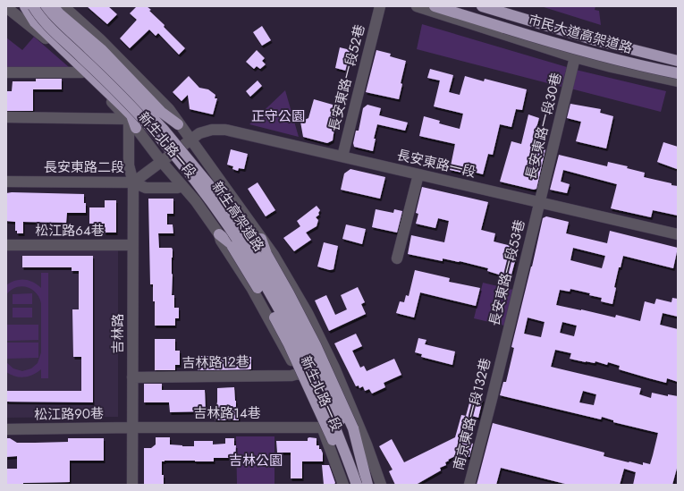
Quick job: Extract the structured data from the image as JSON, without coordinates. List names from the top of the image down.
{
  "streets": {
    "highway": ["市民大道高架道路", "新生高架道路"],
    "street": [
      "長安東路一段52巷",
      "長安東路一段30巷",
      "新生北路一段",
      "長安東路一段",
      "長安東路二段",
      "松江路64巷",
      "長安東路一段53巷",
      "吉林路",
      "吉林路12巷",
      "吉林路14巷",
      "松江路90巷",
      "南京東路一段132巷"
    ]
  },
  "crossings": [
    ["長安東路一段52巷", "長安東路一段"],
    ["長安東路一段30巷", "長安東路一段"],
    ["長安東路一段30巷", "長安東路一段53巷"],
    ["新生北路一段", "長安東路一段"],
    ["新生北路一段", "長安東路二段"],
    ["新生北路一段", "吉林路"],
    ["新生北路一段", "吉林路12巷"],
    ["新生北路一段", "吉林路14巷"],
    ["長安東路一段", "長安東路二段"],
    ["長安東路一段", "長安東路一段53巷"],
    ["長安東路二段", "吉林路"],
    ["松江路64巷", "吉林路"],
    ["長安東路一段53巷", "南京東路一段132巷"],
    ["吉林路", "吉林路12巷"],
    ["吉林路", "吉林路14巷"],
    ["吉林路", "松江路90巷"],
    ["吉林路14巷", "松江路90巷"]
  ],
  "parks": ["正守公園", "吉林公園"]
}
